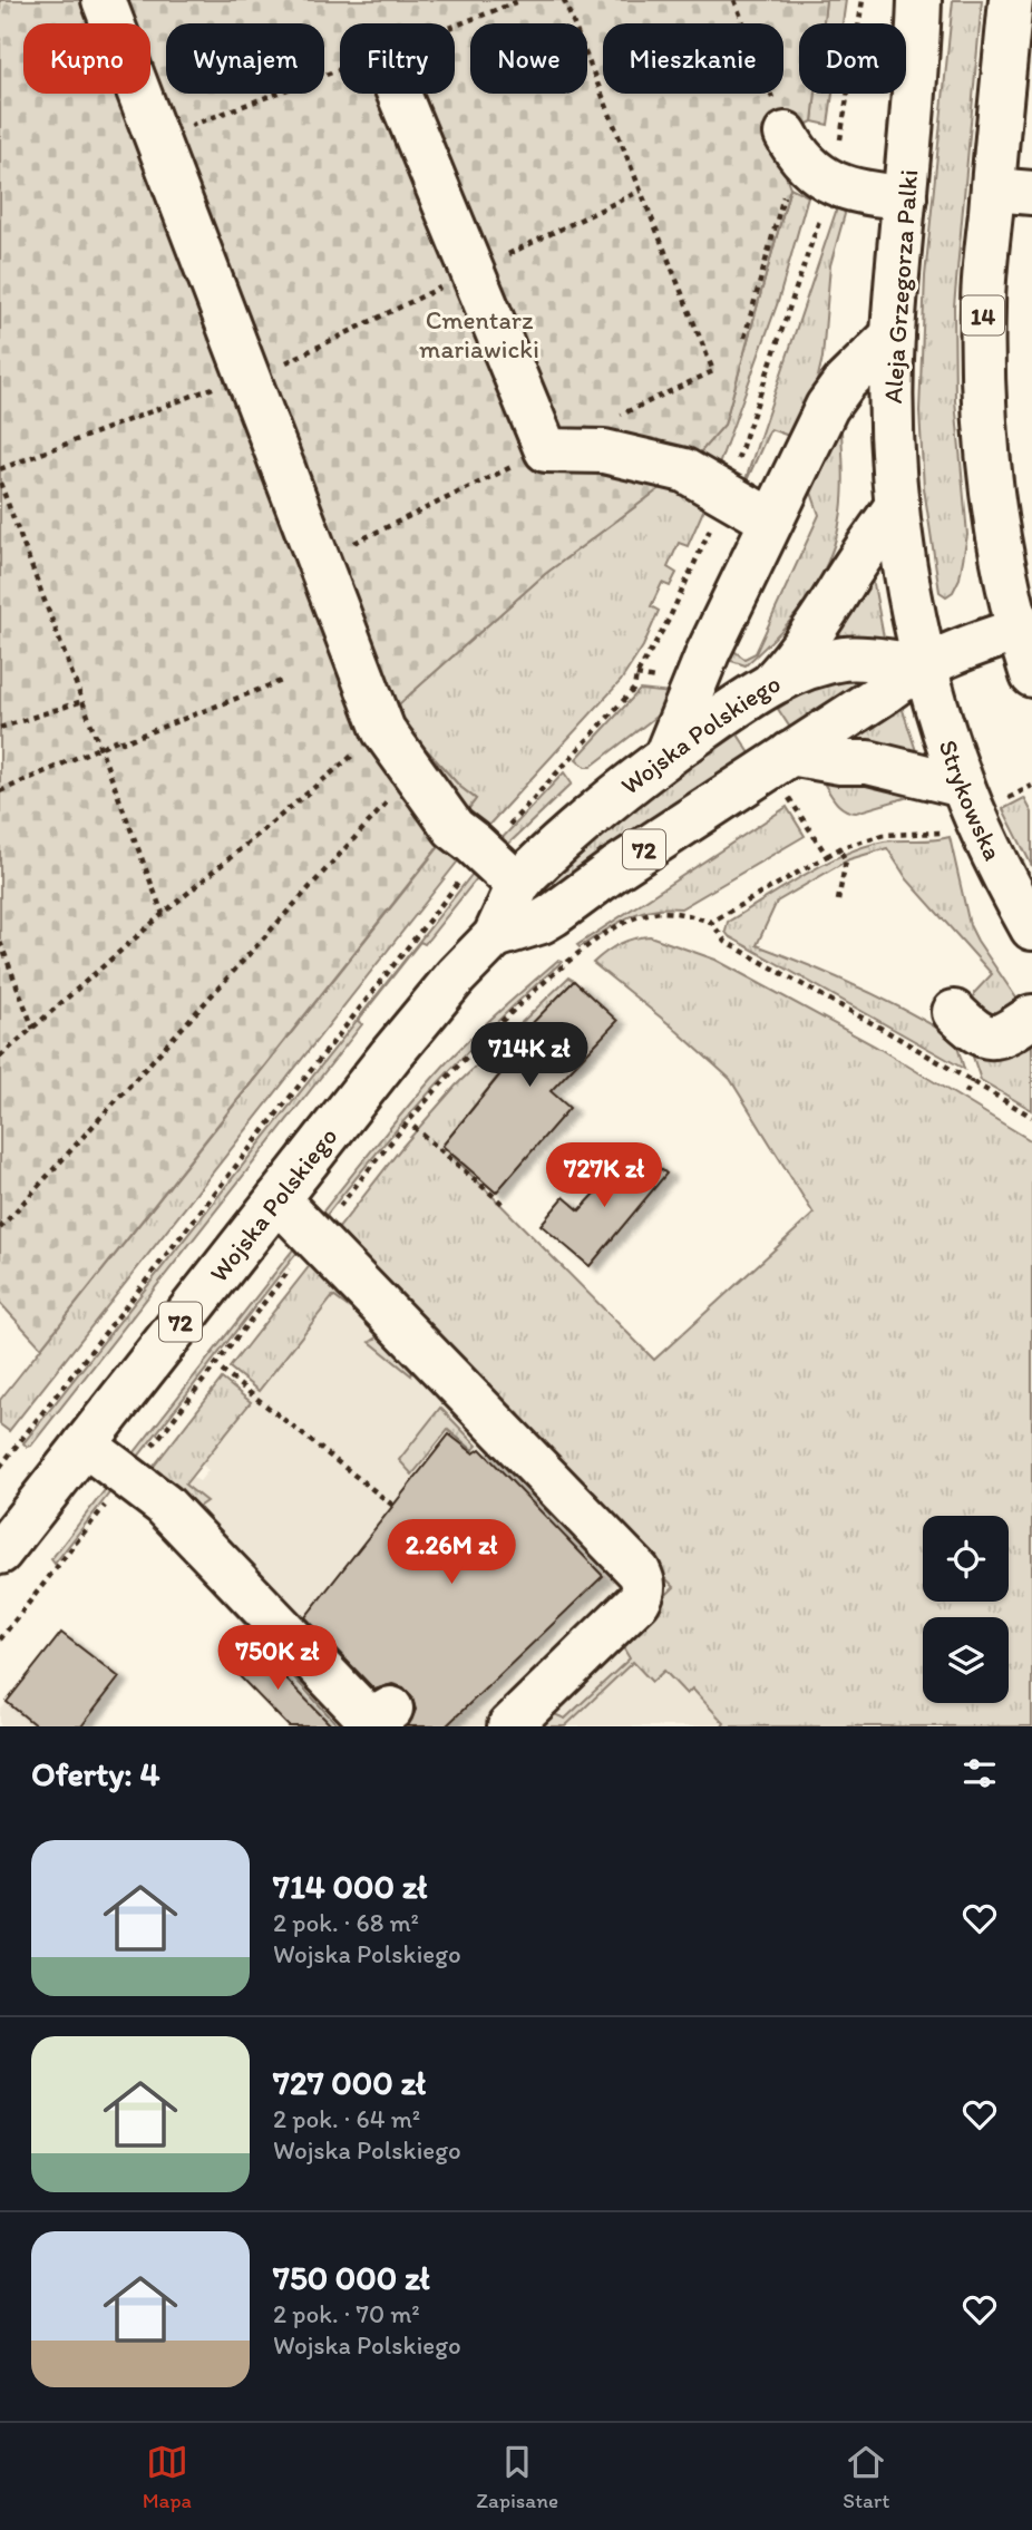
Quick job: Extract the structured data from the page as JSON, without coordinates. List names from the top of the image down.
{
  "streets": {
    "main road": [
      "Aleja Grzegorza Palki",
      "14",
      "Wojska Polskiego",
      "Strykowska",
      "72"
    ]
  },
  "crossings": [
    ["Aleja Grzegorza Palki", "Wojska Polskiego"],
    ["Aleja Grzegorza Palki", "Strykowska"],
    ["Aleja Grzegorza Palki", "72"],
    ["14", "Wojska Polskiego"],
    ["Wojska Polskiego", "Strykowska"],
    ["Wojska Polskiego", "72"]
  ],
  "parks": ["Cmentarz mariawicki"],
  "page": {
    "chip": [
      "Kupno",
      "Wynajem",
      "Filtry",
      "Nowe",
      "Mieszkanie",
      "Dom"
    ],
    "price": [
      "714K zł",
      "727K zł",
      "2.26M zł",
      "750K zł"
    ],
    "heading": "Oferty: 4",
    "list": [
      {
        "name": "714 000 zł",
        "note": "2 pok. · 68 m² · Wojska Polskiego"
      },
      {
        "name": "727 000 zł",
        "note": "2 pok. · 64 m² · Wojska Polskiego"
      },
      {
        "name": "750 000 zł",
        "note": "2 pok. · 70 m² · Wojska Polskiego"
      }
    ],
    "tabs": ["Mapa", "Zapisane", "Start"]
  }
}
